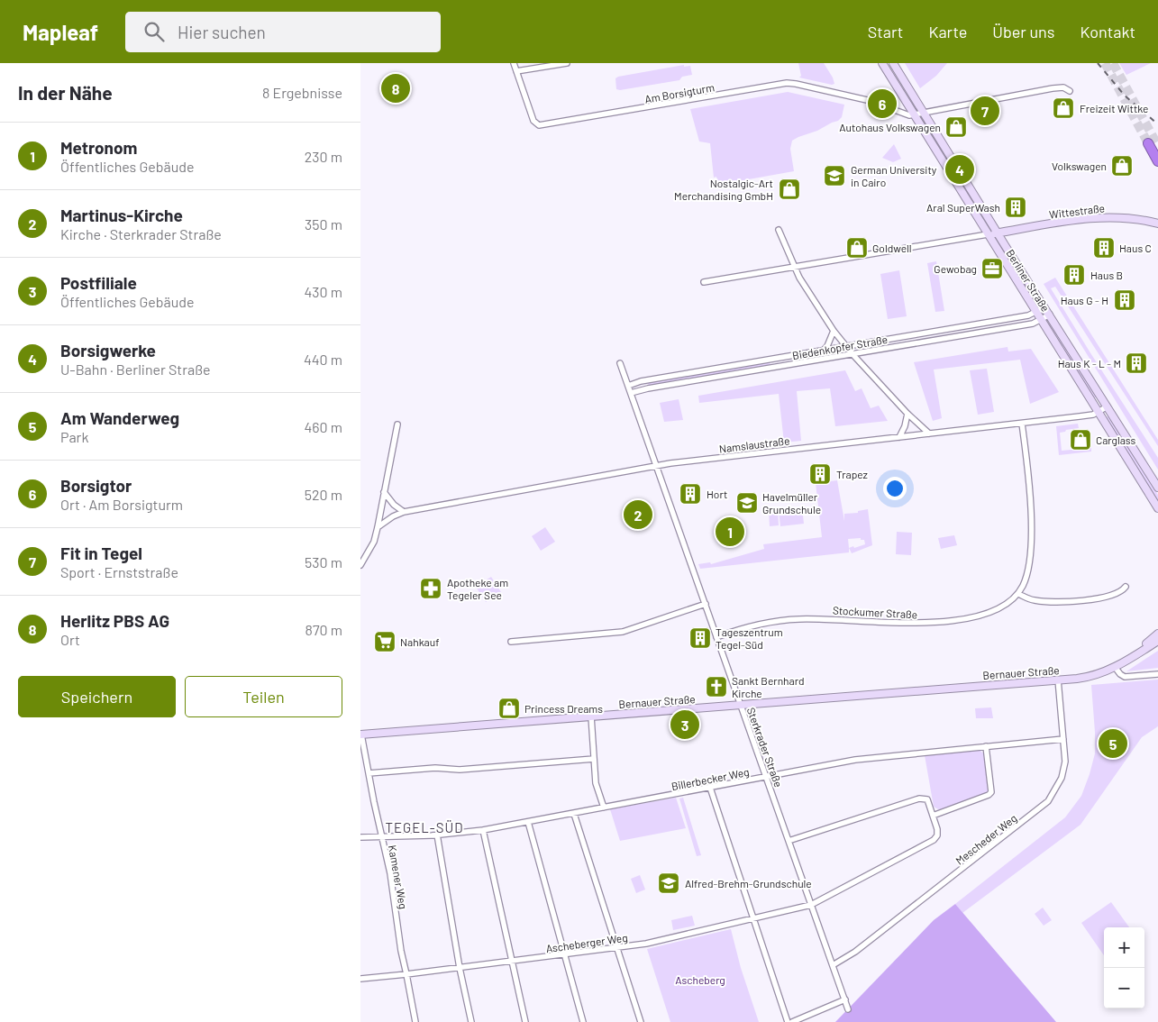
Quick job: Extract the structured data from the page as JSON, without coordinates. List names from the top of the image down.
{
  "streets": {
    "main road": ["Wittestraße", "Berliner Straße", "Bernauer Straße"],
    "street": [
      "Am Borsigturm",
      "Biedenkopfer Straße",
      "Namslaustraße",
      "Stockumer Straße",
      "Sterkrader Straße",
      "Billerbecker Weg",
      "Mescheder Weg",
      "Kamener Weg",
      "Ascheberger Weg"
    ]
  },
  "crossings": [
    ["Am Borsigturm", "Berliner Straße"],
    ["Wittestraße", "Berliner Straße"],
    ["Berliner Straße", "Biedenkopfer Straße"],
    ["Berliner Straße", "Namslaustraße"],
    ["Biedenkopfer Straße", "Sterkrader Straße"],
    ["Namslaustraße", "Stockumer Straße"],
    ["Namslaustraße", "Sterkrader Straße"],
    ["Stockumer Straße", "Sterkrader Straße"],
    ["Bernauer Straße", "Sterkrader Straße"],
    ["Bernauer Straße", "Mescheder Weg"],
    ["Bernauer Straße", "Kamener Weg"],
    ["Sterkrader Straße", "Billerbecker Weg"],
    ["Sterkrader Straße", "Mescheder Weg"],
    ["Sterkrader Straße", "Ascheberger Weg"],
    ["Billerbecker Weg", "Mescheder Weg"],
    ["Billerbecker Weg", "Kamener Weg"],
    ["Kamener Weg", "Ascheberger Weg"]
  ],
  "districts": ["TEGEL-SÜD"],
  "parks": ["Ascheberg"],
  "places": {
    "shop": [
      "Freizeit Wittke",
      "Autohaus Volkswagen",
      "Volkswagen",
      "Nostalgic-Art Merchandising GmbH",
      "Goldwell",
      "Carglass",
      "Princess Dreams"
    ],
    "school or university": ["German University in Cairo", "Havelmüller Grundschule", "Alfred-Brehm-Grundschule"],
    "building": [
      "Aral SuperWash",
      "Haus C",
      "Haus B",
      "Haus G - H",
      "Haus K - L - M",
      "Trapez",
      "Hort",
      "Tageszentrum Tegel-Süd"
    ],
    "office": ["Gewobag"],
    "pharmacy": ["Apotheke am Tegeler See"],
    "supermarket": ["Nahkauf"],
    "church": ["Sankt Bernhard Kirche"]
  },
  "page": {
    "header": "Mapleaf",
    "search": "Hier suchen",
    "nav": [
      "Start",
      "Karte",
      "Über uns",
      "Kontakt"
    ],
    "heading": ["In der Nähe", "8 Ergebnisse"],
    "pins": [
      "8",
      "6",
      "7",
      "4",
      "2",
      "1",
      "3",
      "5"
    ],
    "list": [
      {
        "mark": "1",
        "name": "Metronom",
        "note": "Öffentliches Gebäude",
        "value": "230 m"
      },
      {
        "mark": "2",
        "name": "Martinus-Kirche",
        "note": "Kirche · Sterkrader Straße",
        "value": "350 m"
      },
      {
        "mark": "3",
        "name": "Postfiliale",
        "note": "Öffentliches Gebäude",
        "value": "430 m"
      },
      {
        "mark": "4",
        "name": "Borsigwerke",
        "note": "U-Bahn · Berliner Straße",
        "value": "440 m"
      },
      {
        "mark": "5",
        "name": "Am Wanderweg",
        "note": "Park",
        "value": "460 m"
      },
      {
        "mark": "6",
        "name": "Borsigtor",
        "note": "Ort · Am Borsigturm",
        "value": "520 m"
      },
      {
        "mark": "7",
        "name": "Fit in Tegel",
        "note": "Sport · Ernststraße",
        "value": "530 m"
      },
      {
        "mark": "8",
        "name": "Herlitz PBS AG",
        "note": "Ort",
        "value": "870 m"
      }
    ],
    "buttons": ["Speichern", "Teilen"],
    "map_buttons": ["+", "−"]
  }
}
